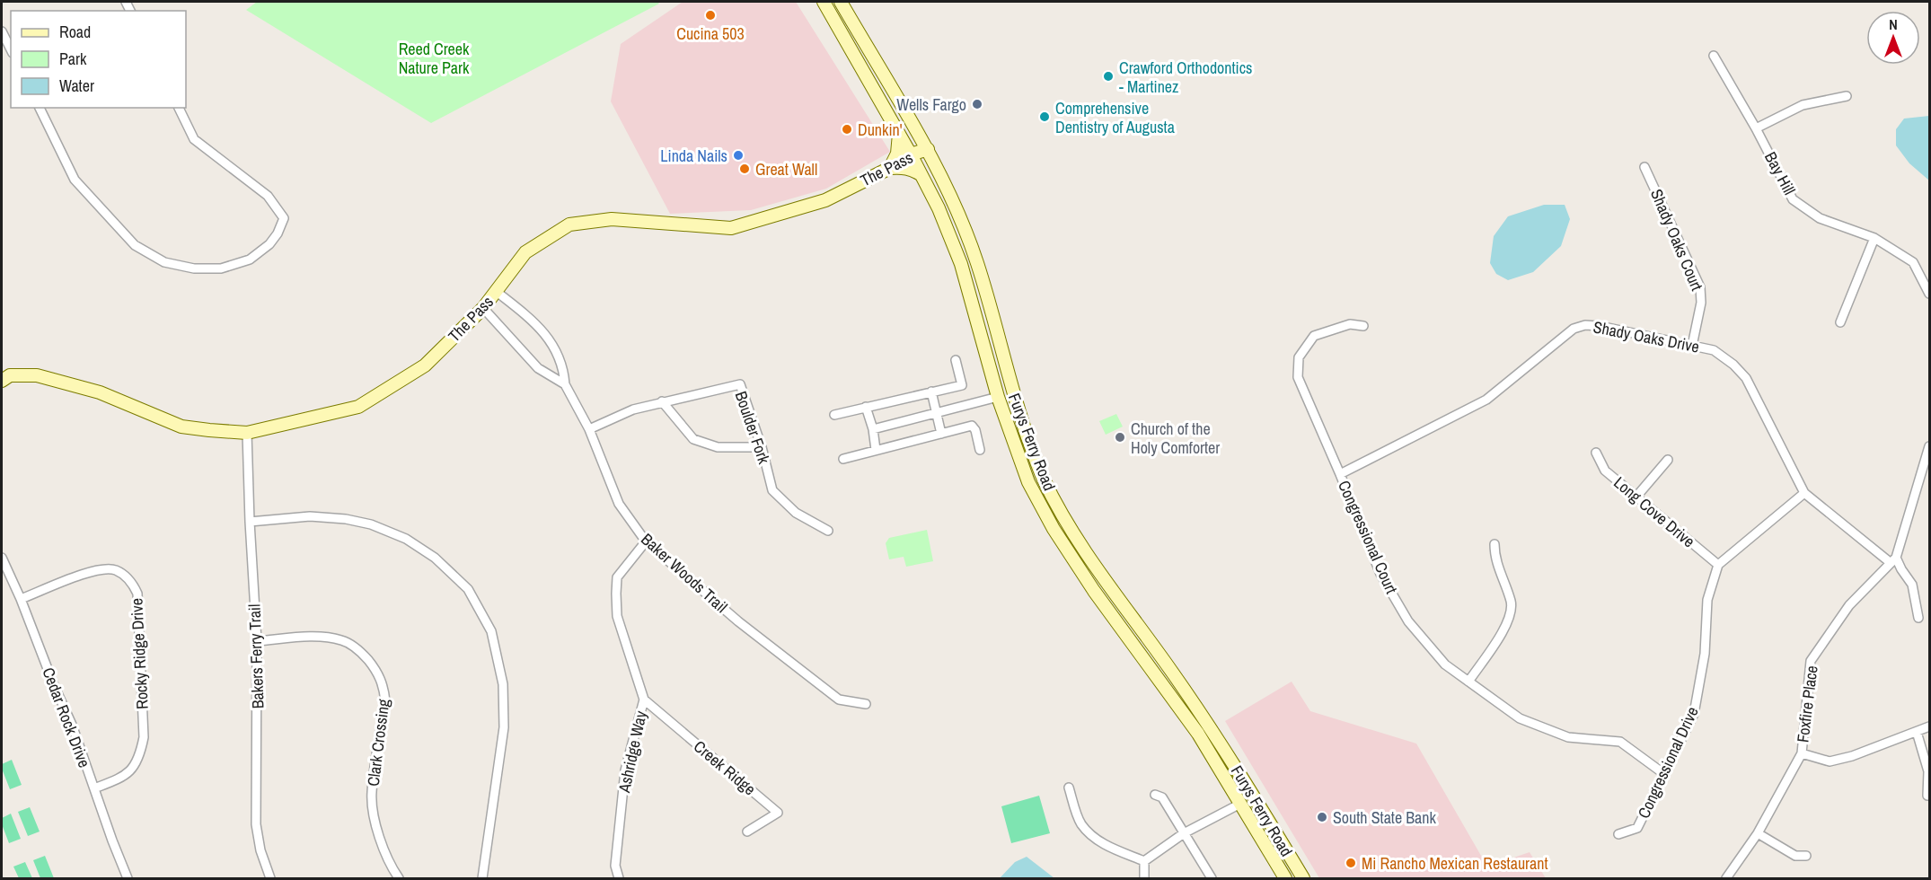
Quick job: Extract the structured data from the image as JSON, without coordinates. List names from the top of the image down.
{
  "streets": {
    "main road": ["The Pass", "Furys Ferry Road"],
    "street": [
      "Bay Hill",
      "Shady Oaks Court",
      "Shady Oaks Drive",
      "Boulder Fork",
      "Long Cove Drive",
      "Congressional Court",
      "Baker Woods Trail",
      "Rocky Ridge Drive",
      "Bakers Ferry Trail",
      "Foxfire Place",
      "Cedar Rock Drive",
      "Clark Crossing",
      "Ashridge Way",
      "Congressional Drive",
      "Creek Ridge"
    ]
  },
  "crossings": [
    ["The Pass", "Furys Ferry Road"],
    ["The Pass", "Baker Woods Trail"],
    ["The Pass", "Bakers Ferry Trail"],
    ["Shady Oaks Court", "Shady Oaks Drive"],
    ["Shady Oaks Drive", "Congressional Court"],
    ["Shady Oaks Drive", "Foxfire Place"],
    ["Boulder Fork", "Baker Woods Trail"],
    ["Long Cove Drive", "Congressional Drive"],
    ["Congressional Court", "Congressional Drive"],
    ["Baker Woods Trail", "Ashridge Way"],
    ["Rocky Ridge Drive", "Cedar Rock Drive"],
    ["Bakers Ferry Trail", "Clark Crossing"],
    ["Ashridge Way", "Creek Ridge"]
  ],
  "parks": ["Reed Creek Nature Park"],
  "places": [
    "Cucina 503",
    "Crawford Orthodontics - Martinez",
    "Wells Fargo",
    "Comprehensive Dentistry of Augusta",
    "Dunkin'",
    "Linda Nails",
    "Great Wall",
    "Church of the Holy Comforter",
    "South State Bank",
    "Mi Rancho Mexican Restaurant"
  ],
  "legend": ["Road", "Park", "Water"],
  "north": "top"
}
